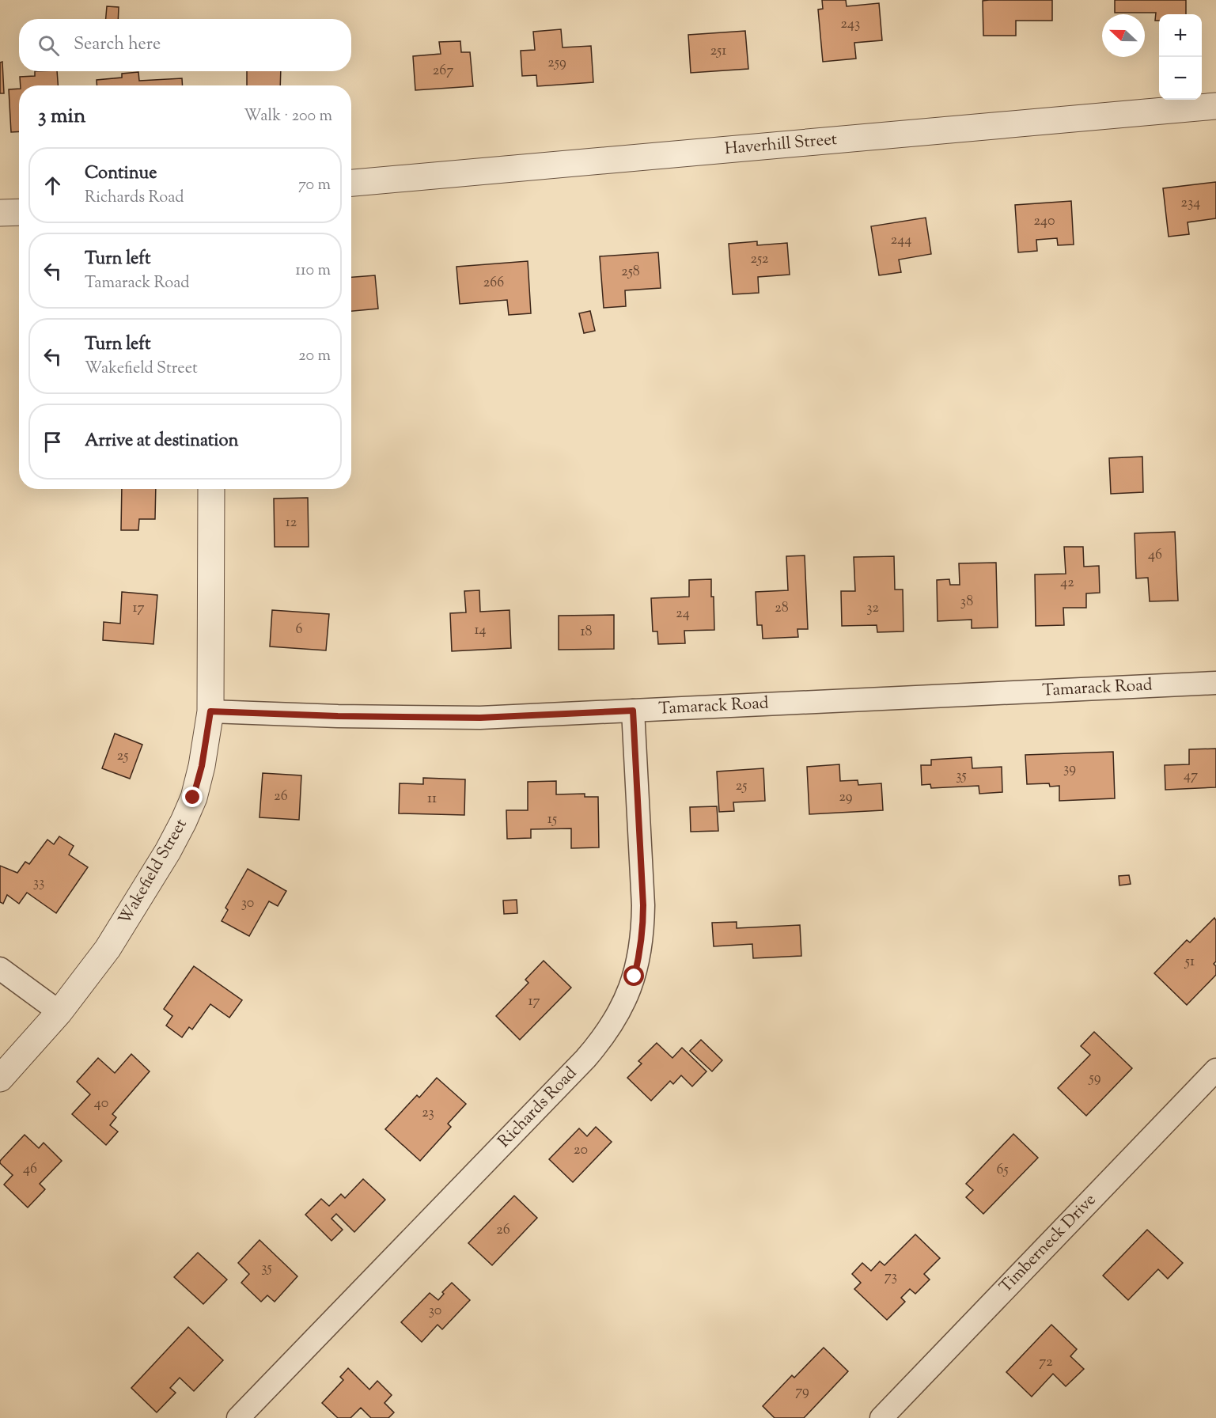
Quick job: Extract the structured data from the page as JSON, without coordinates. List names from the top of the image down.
{
  "streets": {
    "street": [
      "Haverhill Street",
      "Tamarack Road",
      "Wakefield Street",
      "Richards Road",
      "Timberneck Drive"
    ]
  },
  "crossings": [
    ["Tamarack Road", "Wakefield Street"],
    ["Tamarack Road", "Richards Road"]
  ],
  "house_numbers": [
    "243",
    "251",
    "259",
    "267",
    "234",
    "240",
    "244",
    "252",
    "258",
    "266",
    "12",
    "46",
    "42",
    "38",
    "17",
    "28",
    "32",
    "24",
    "6",
    "14",
    "18",
    "25",
    "39",
    "35",
    "47",
    "25",
    "26",
    "29",
    "11",
    "15",
    "33",
    "30",
    "51",
    "17",
    "59",
    "40",
    "23",
    "20",
    "46",
    "65",
    "26",
    "35",
    "73",
    "30",
    "72",
    "79"
  ],
  "north": "left",
  "page": {
    "map_buttons": ["+", "−"],
    "search": "Search here",
    "heading": ["3 min", "Walk · 200 m"],
    "list": [
      ["Continue", "Richards Road", "70 m"],
      ["Turn left", "Tamarack Road", "110 m"],
      ["Turn left", "Wakefield Street", "20 m"],
      "Arrive at destination"
    ]
  }
}
